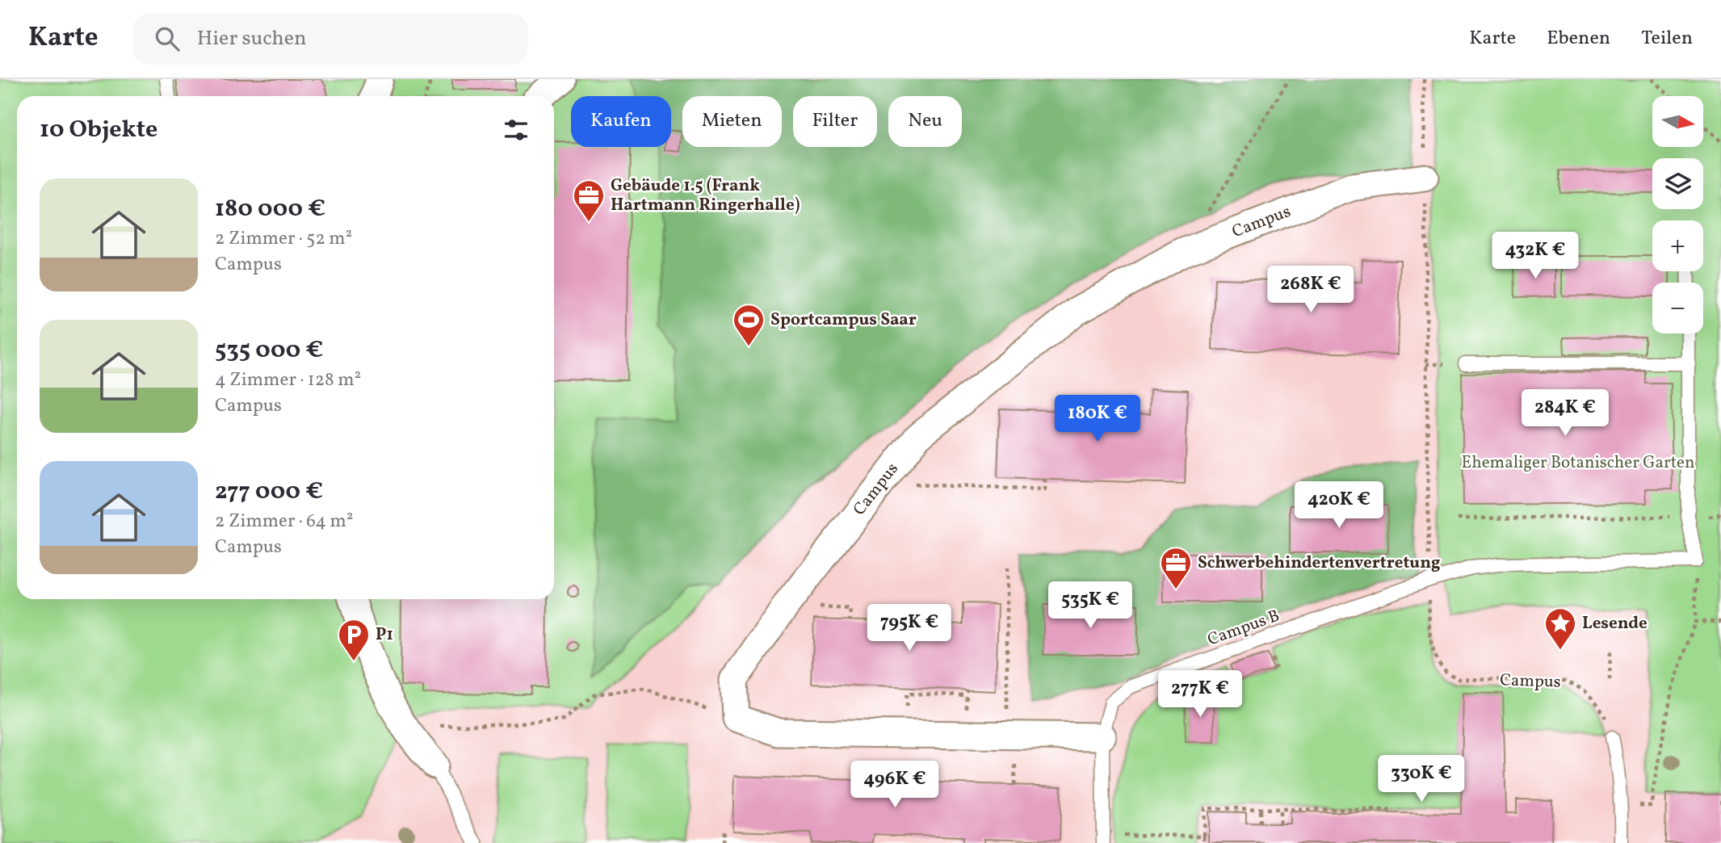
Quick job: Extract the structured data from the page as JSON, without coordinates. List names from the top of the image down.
{
  "streets": {
    "street": ["Campus"],
    "lane": ["Campus B"]
  },
  "parks": ["Ehemaliger Botanischer Garten"],
  "places": {
    "office": ["Gebäude 1.5 (Frank Hartmann Ringerhalle)", "Schwerbehindertenvertretung"],
    "sports": ["Sportcampus Saar"],
    "place": ["Lesende"],
    "parking": ["P1"]
  },
  "north": "right",
  "page": {
    "header": "Karte",
    "search": "Hier suchen",
    "nav": ["Karte", "Ebenen", "Teilen"],
    "map_buttons": ["+", "−"],
    "chip": [
      "Kaufen",
      "Mieten",
      "Filter",
      "Neu"
    ],
    "heading": "10 Objekte",
    "list": [
      {
        "name": "180 000 €",
        "note": "2 Zimmer · 52 m² · Campus"
      },
      {
        "name": "535 000 €",
        "note": "4 Zimmer · 128 m² · Campus"
      },
      {
        "name": "277 000 €",
        "note": "2 Zimmer · 64 m² · Campus"
      }
    ],
    "price": [
      "432K €",
      "268K €",
      "284K €",
      "180K €",
      "420K €",
      "535K €",
      "795K €",
      "277K €",
      "330K €",
      "496K €"
    ]
  }
}
